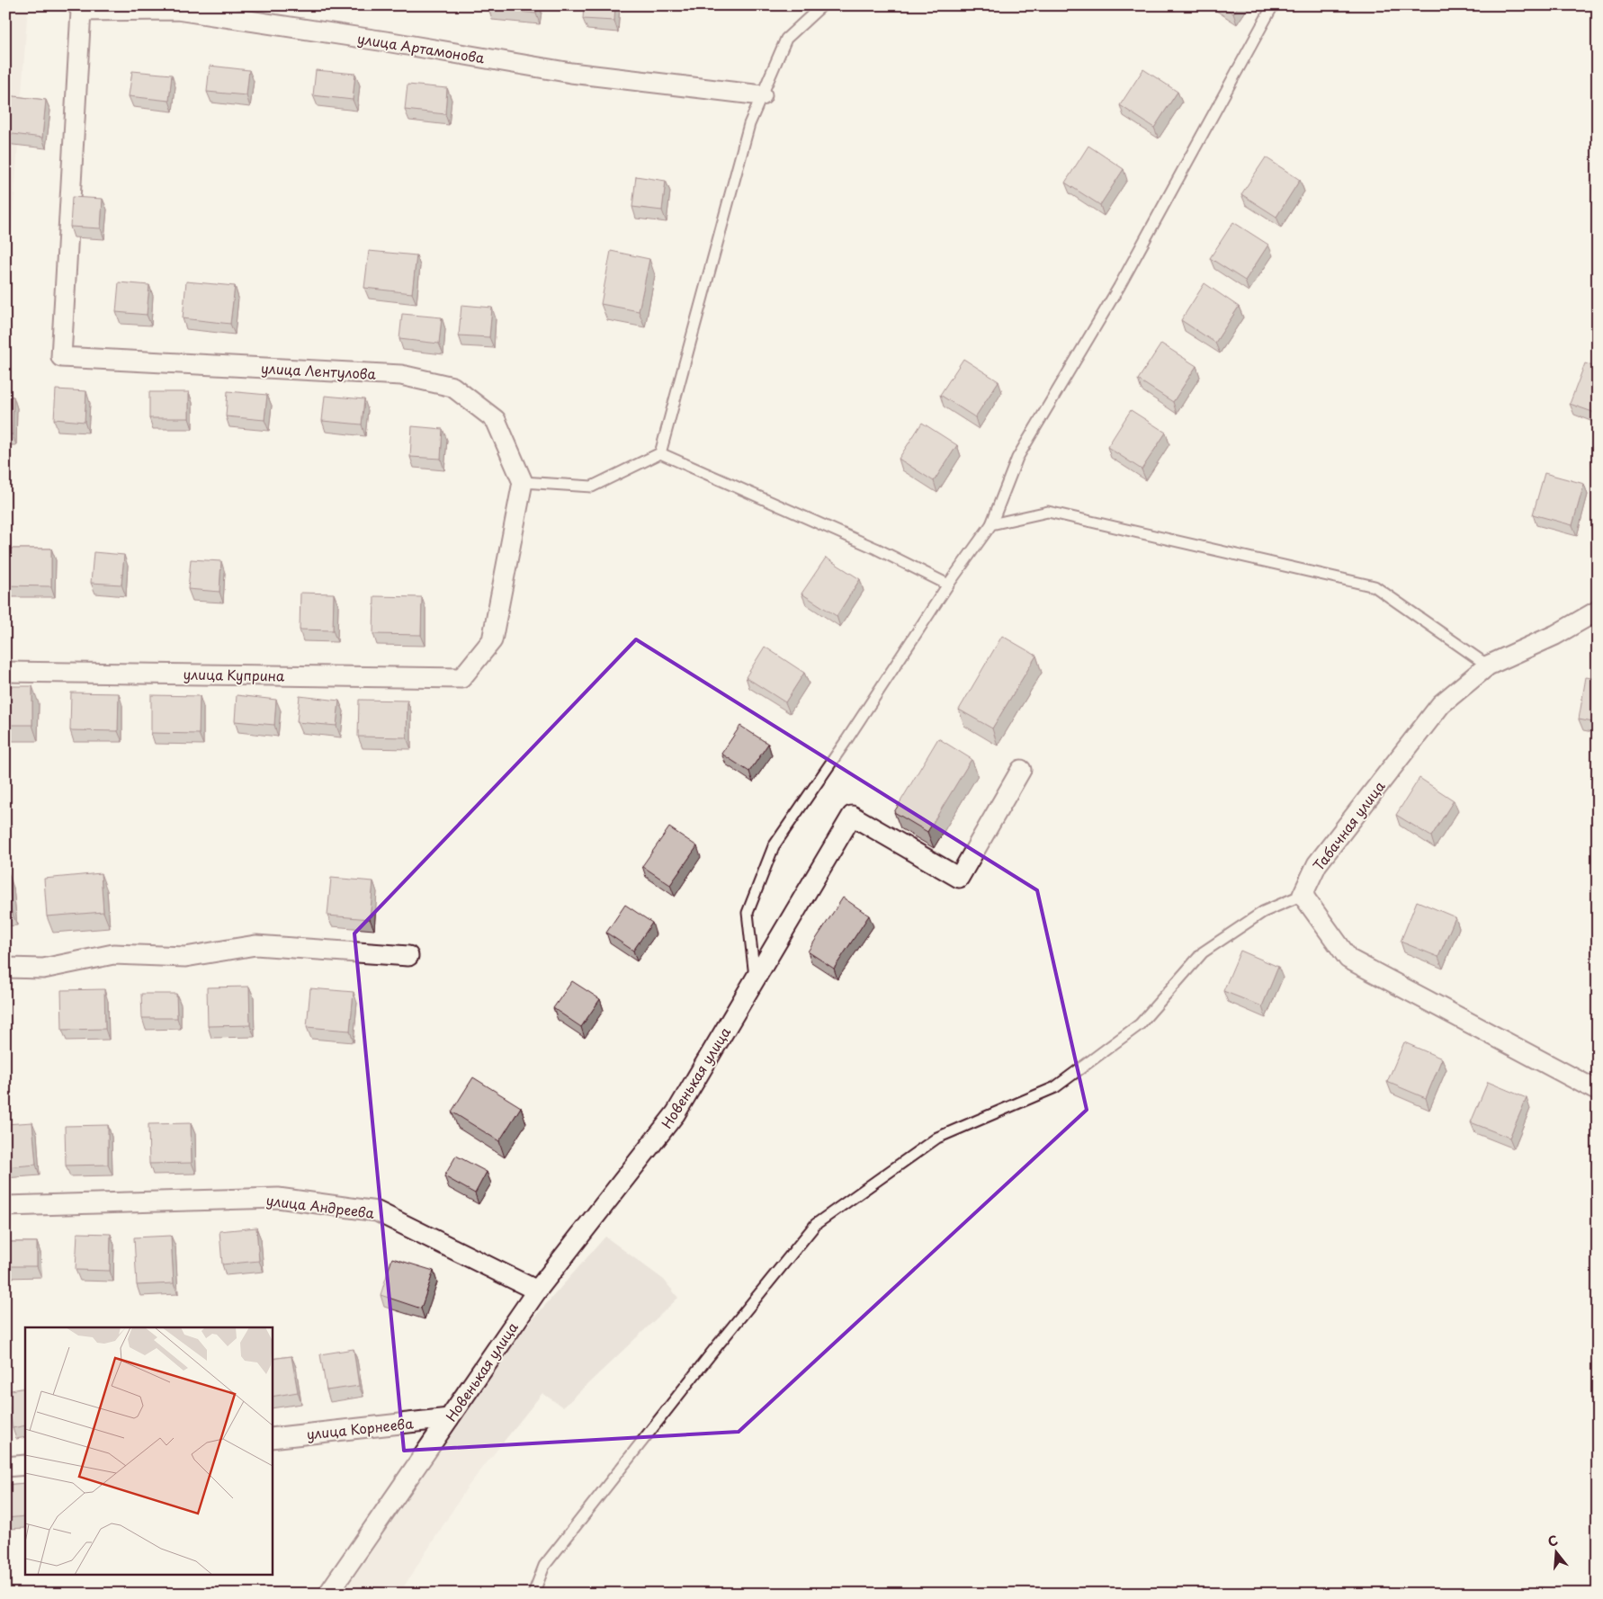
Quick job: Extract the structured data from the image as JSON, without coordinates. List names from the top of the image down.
{
  "streets": {
    "street": [
      "улица Артамонова",
      "улица Лентулова",
      "улица Куприна",
      "Табачная улица",
      "Новенькая улица",
      "улица Андреева",
      "улица Корнеева"
    ]
  },
  "crossings": [
    ["улица Артамонова", "улица Лентулова"],
    ["улица Лентулова", "улица Куприна"],
    ["Новенькая улица", "улица Андреева"],
    ["Новенькая улица", "улица Корнеева"]
  ],
  "north": "top"
}
